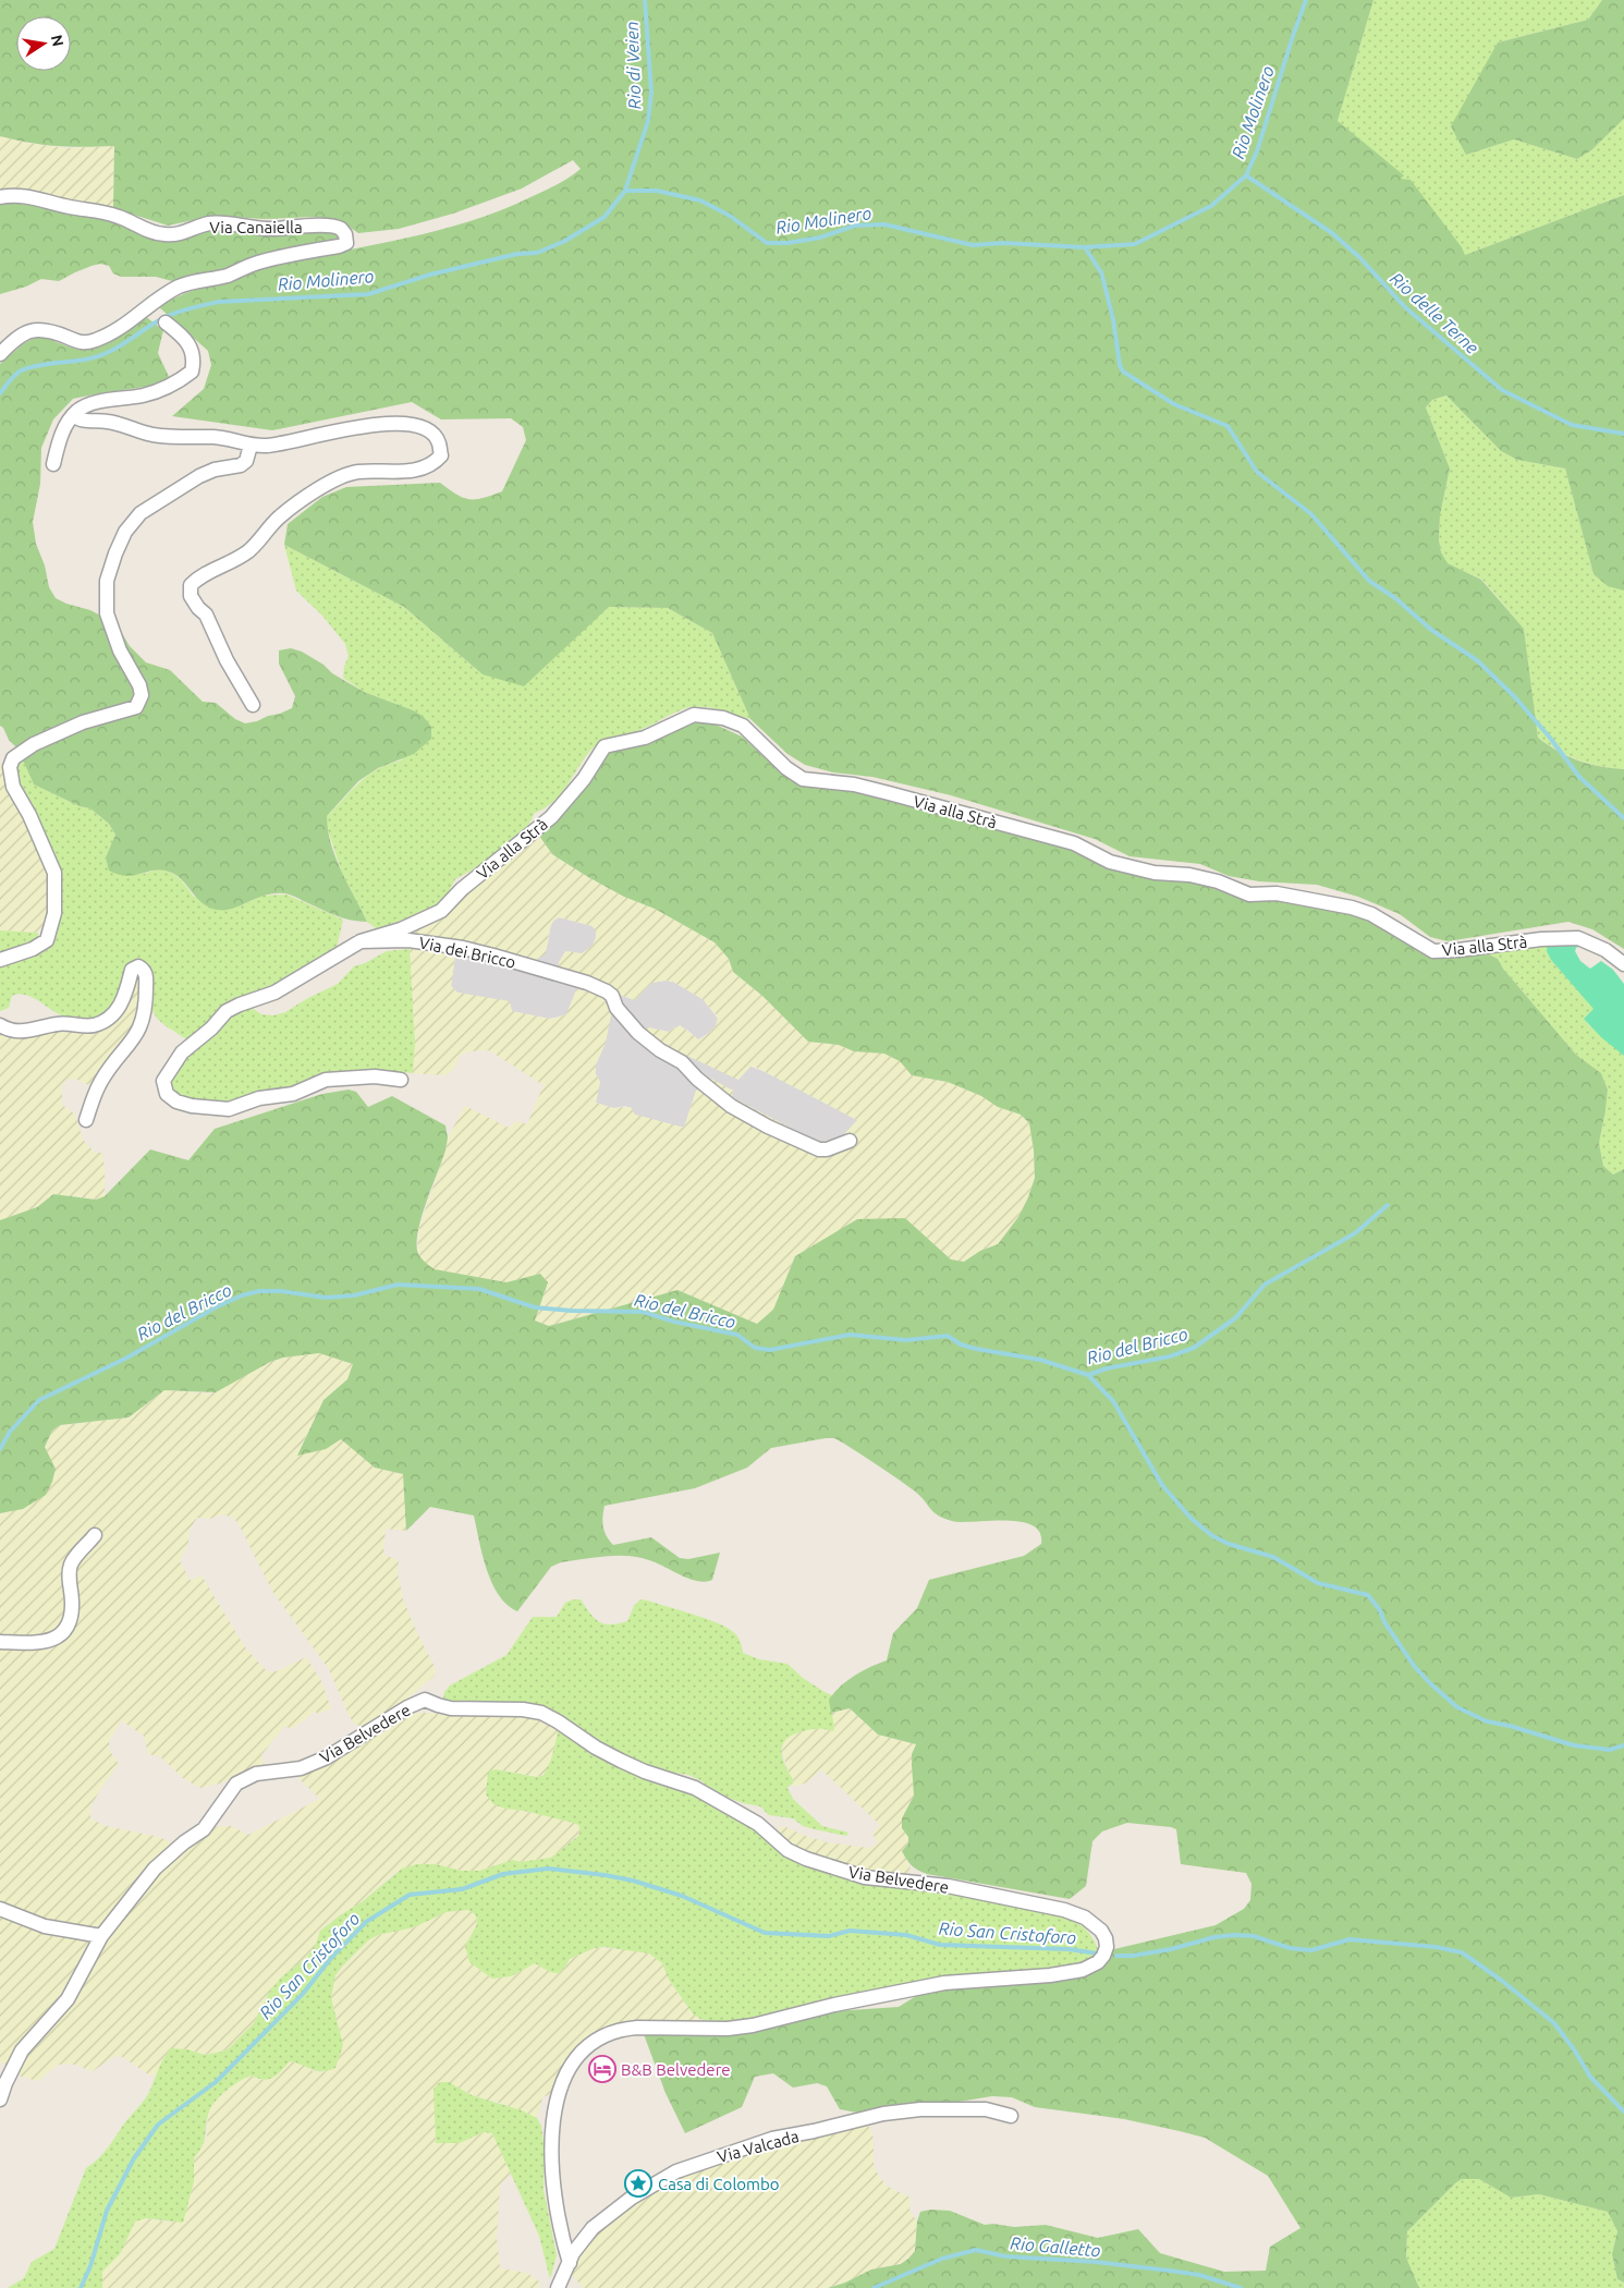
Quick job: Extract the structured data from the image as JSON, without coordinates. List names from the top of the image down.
{
  "streets": {
    "street": [
      "Via Canaiella",
      "Via alla Strà",
      "Via dei Bricco",
      "Via Belvedere",
      "Via Valcada"
    ]
  },
  "crossings": [
    ["Via alla Strà", "Via dei Bricco"],
    ["Via Belvedere", "Via Valcada"]
  ],
  "water": [
    "Rio di Veien",
    "Rio Molinero",
    "Rio delle Terne",
    "Rio del Bricco",
    "Rio San Cristoforo",
    "Rio Galletto"
  ],
  "places": {
    "hotel": ["B&B Belvedere"],
    "place": ["Casa di Colombo"]
  },
  "north": "right"
}
